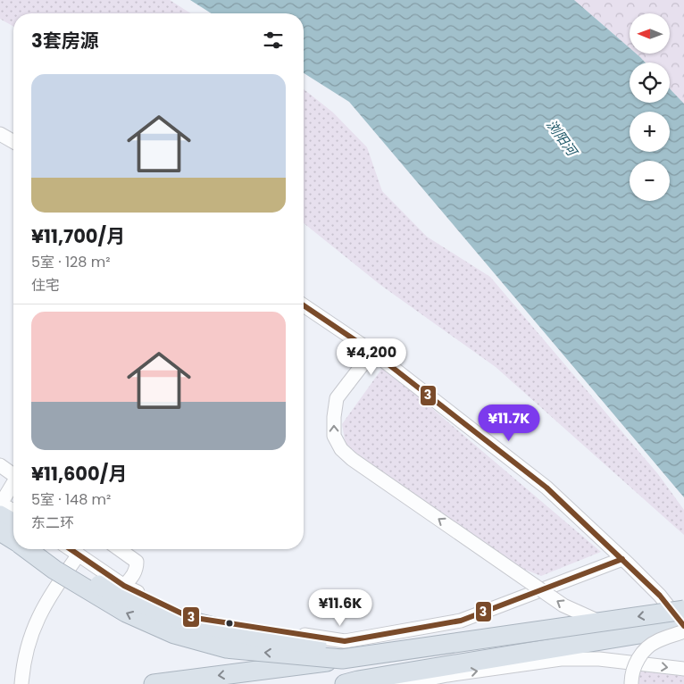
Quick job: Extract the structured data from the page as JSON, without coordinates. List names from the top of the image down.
{
  "water": ["浏阳河"],
  "lines": ["transit line 3"],
  "north": "left",
  "page": {
    "map_buttons": ["+", "−"],
    "heading": "3套房源",
    "list": [
      {
        "name": "¥11,700/月",
        "note": "5室 · 128 m² · 住宅"
      },
      {
        "name": "¥11,600/月",
        "note": "5室 · 148 m² · 东二环"
      }
    ],
    "price": ["¥4,200", "¥11.7K", "¥11.6K"]
  }
}
